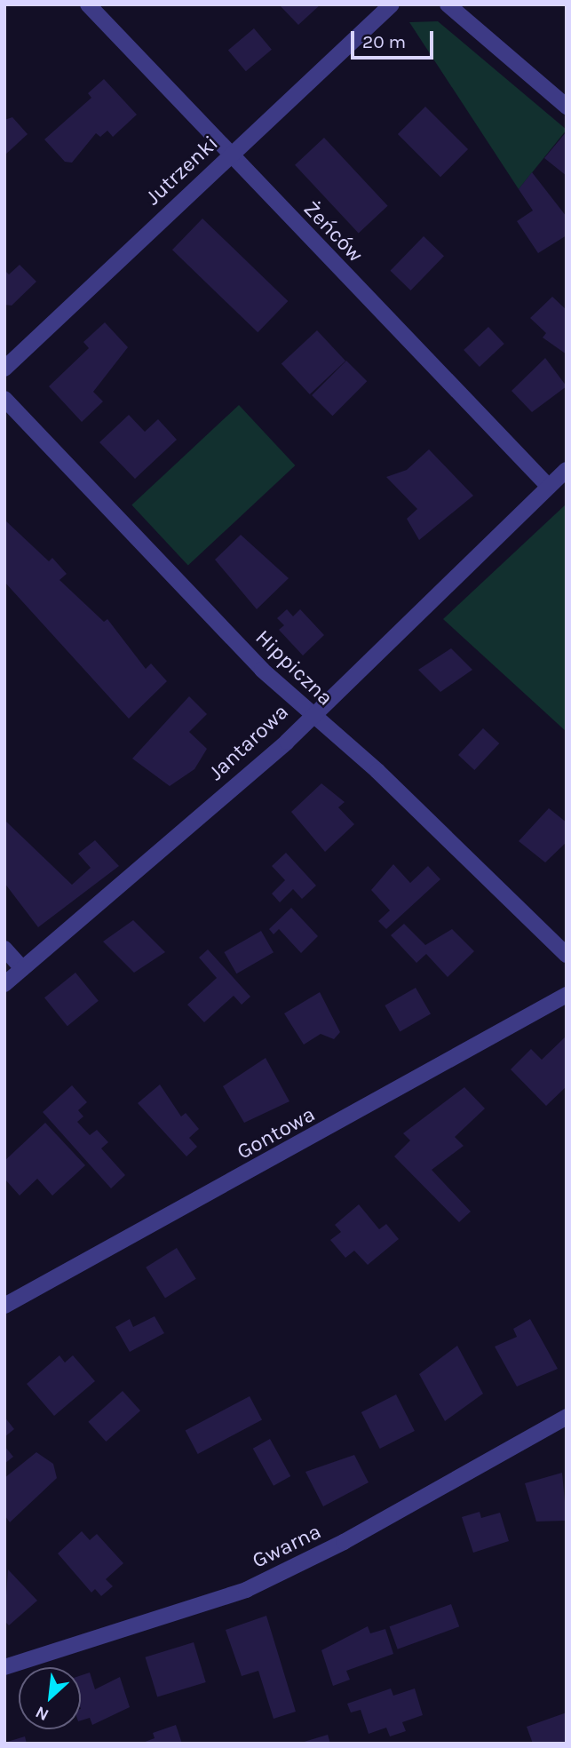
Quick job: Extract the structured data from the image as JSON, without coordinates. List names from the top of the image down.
{
  "streets": {
    "street": [
      "Jutrzenki",
      "Żeńców",
      "Hippiczna",
      "Jantarowa",
      "Gontowa",
      "Gwarna"
    ]
  },
  "crossings": [
    ["Jutrzenki", "Żeńców"],
    ["Żeńców", "Jantarowa"],
    ["Hippiczna", "Jantarowa"]
  ],
  "scale_bar": "20 m",
  "north": "bottom left"
}
